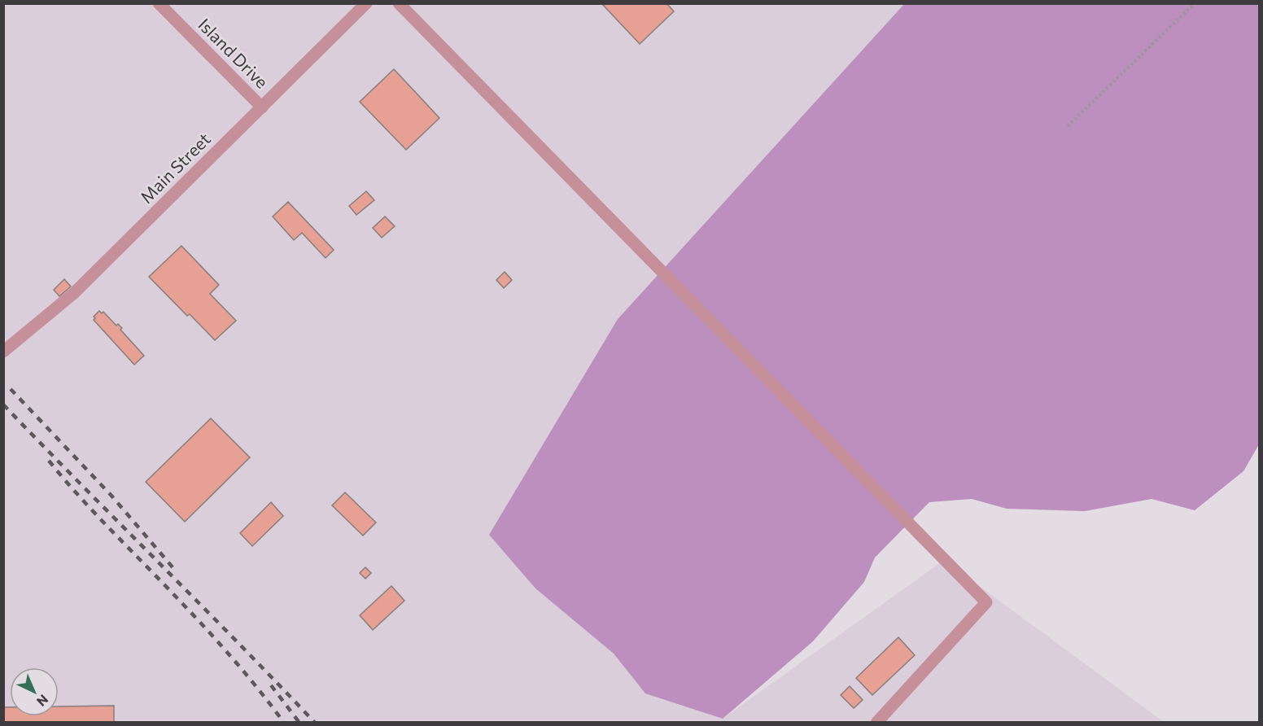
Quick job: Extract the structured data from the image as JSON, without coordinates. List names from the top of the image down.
{
  "streets": {
    "street": ["Island Drive", "Main Street"]
  },
  "crossings": [
    ["Island Drive", "Main Street"]
  ],
  "north": "bottom right"
}
